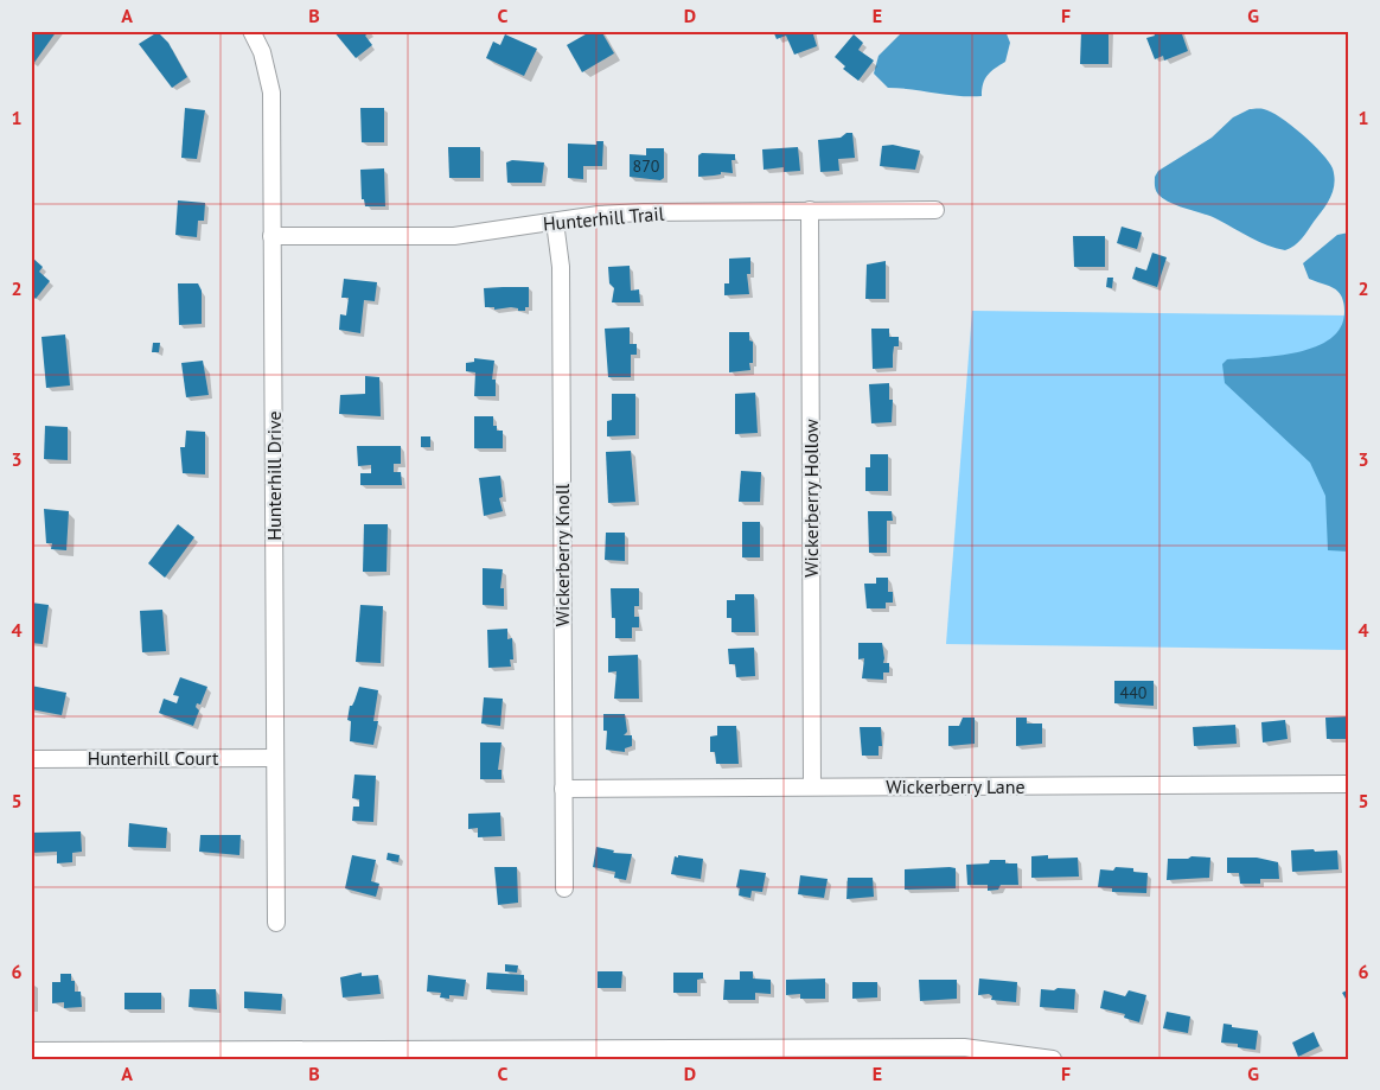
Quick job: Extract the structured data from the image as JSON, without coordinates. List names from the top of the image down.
{
  "streets": {
    "street": [
      "Hunterhill Trail",
      "Hunterhill Drive",
      "Wickerberry Hollow",
      "Wickerberry Knoll",
      "Hunterhill Court",
      "Wickerberry Lane"
    ]
  },
  "crossings": [
    ["Hunterhill Trail", "Hunterhill Drive"],
    ["Hunterhill Trail", "Wickerberry Hollow"],
    ["Hunterhill Trail", "Wickerberry Knoll"],
    ["Hunterhill Drive", "Hunterhill Court"],
    ["Wickerberry Hollow", "Wickerberry Lane"],
    ["Wickerberry Knoll", "Wickerberry Lane"]
  ],
  "house_numbers": ["870", "440"],
  "grid": {
    "columns": [
      "A",
      "B",
      "C",
      "D",
      "E",
      "F",
      "G"
    ],
    "rows": [
      "1",
      "2",
      "3",
      "4",
      "5",
      "6"
    ]
  }
}
